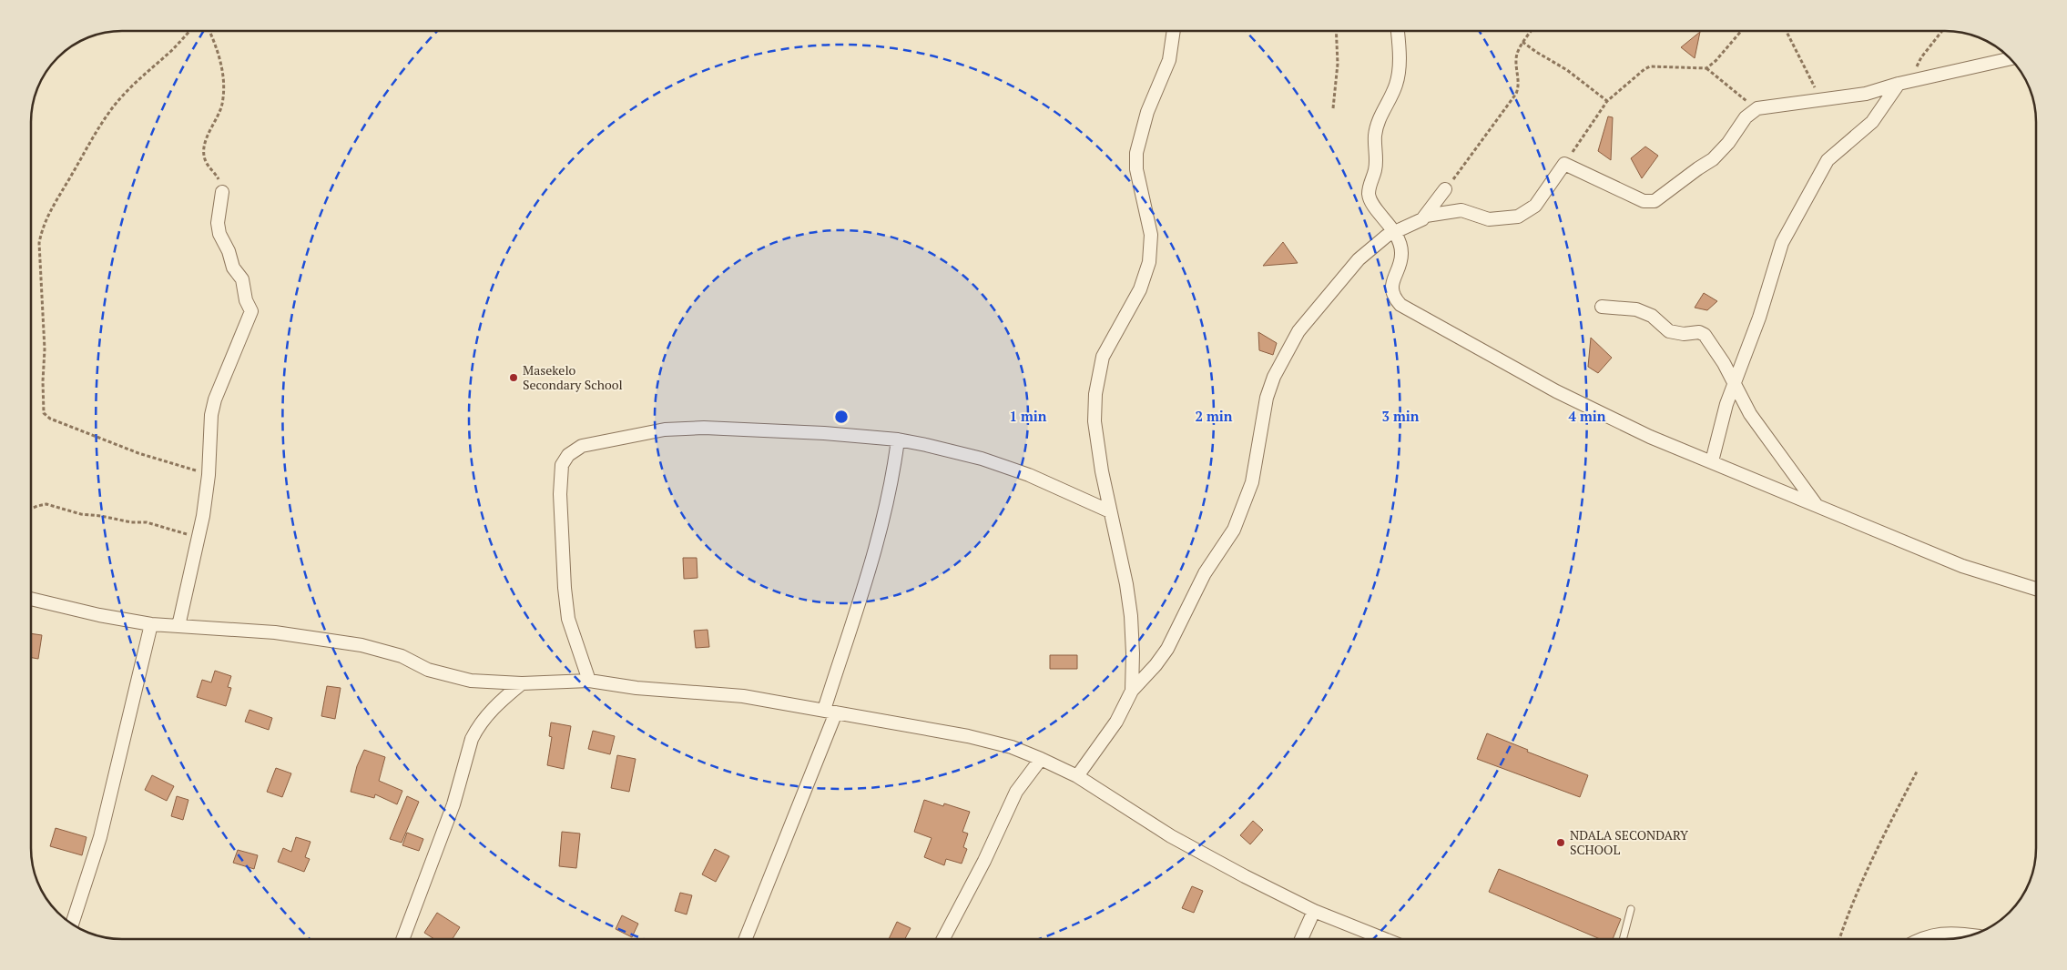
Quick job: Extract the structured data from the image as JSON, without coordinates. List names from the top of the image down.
{
  "places": ["Masekelo Secondary School", "NDALA SECONDARY SCHOOL"],
  "rings": [
    "1 min",
    "2 min",
    "3 min",
    "4 min"
  ]
}
